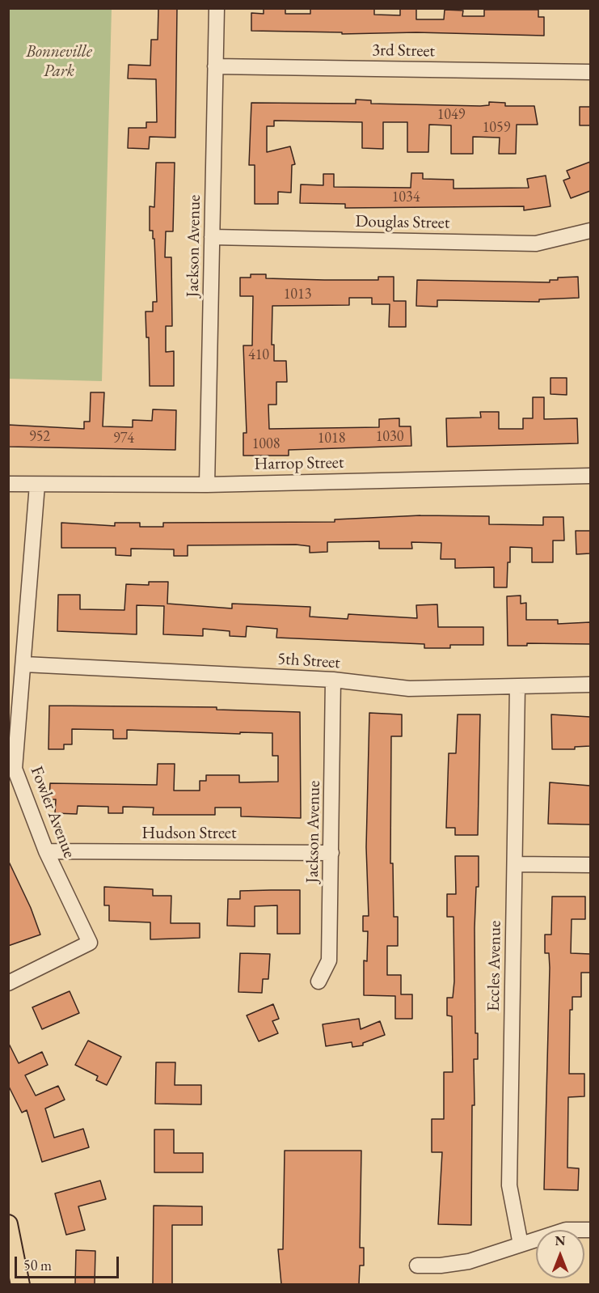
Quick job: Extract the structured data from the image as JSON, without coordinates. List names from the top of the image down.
{
  "streets": {
    "street": [
      "3rd Street",
      "Douglas Street",
      "Jackson Avenue",
      "Harrop Street",
      "5th Street",
      "Fowler Avenue",
      "Hudson Street",
      "Eccles Avenue"
    ]
  },
  "crossings": [
    ["3rd Street", "Jackson Avenue"],
    ["Douglas Street", "Jackson Avenue"],
    ["Jackson Avenue", "Harrop Street"],
    ["Jackson Avenue", "5th Street"],
    ["Jackson Avenue", "Hudson Street"],
    ["Harrop Street", "Fowler Avenue"],
    ["5th Street", "Fowler Avenue"],
    ["5th Street", "Eccles Avenue"],
    ["Fowler Avenue", "Hudson Street"]
  ],
  "parks": ["Bonneville Park"],
  "house_numbers": [
    "1049",
    "1059",
    "1034",
    "1013",
    "410",
    "952",
    "1030",
    "974",
    "1018",
    "1008"
  ],
  "scale_bar": "50 m",
  "north": "top"
}
